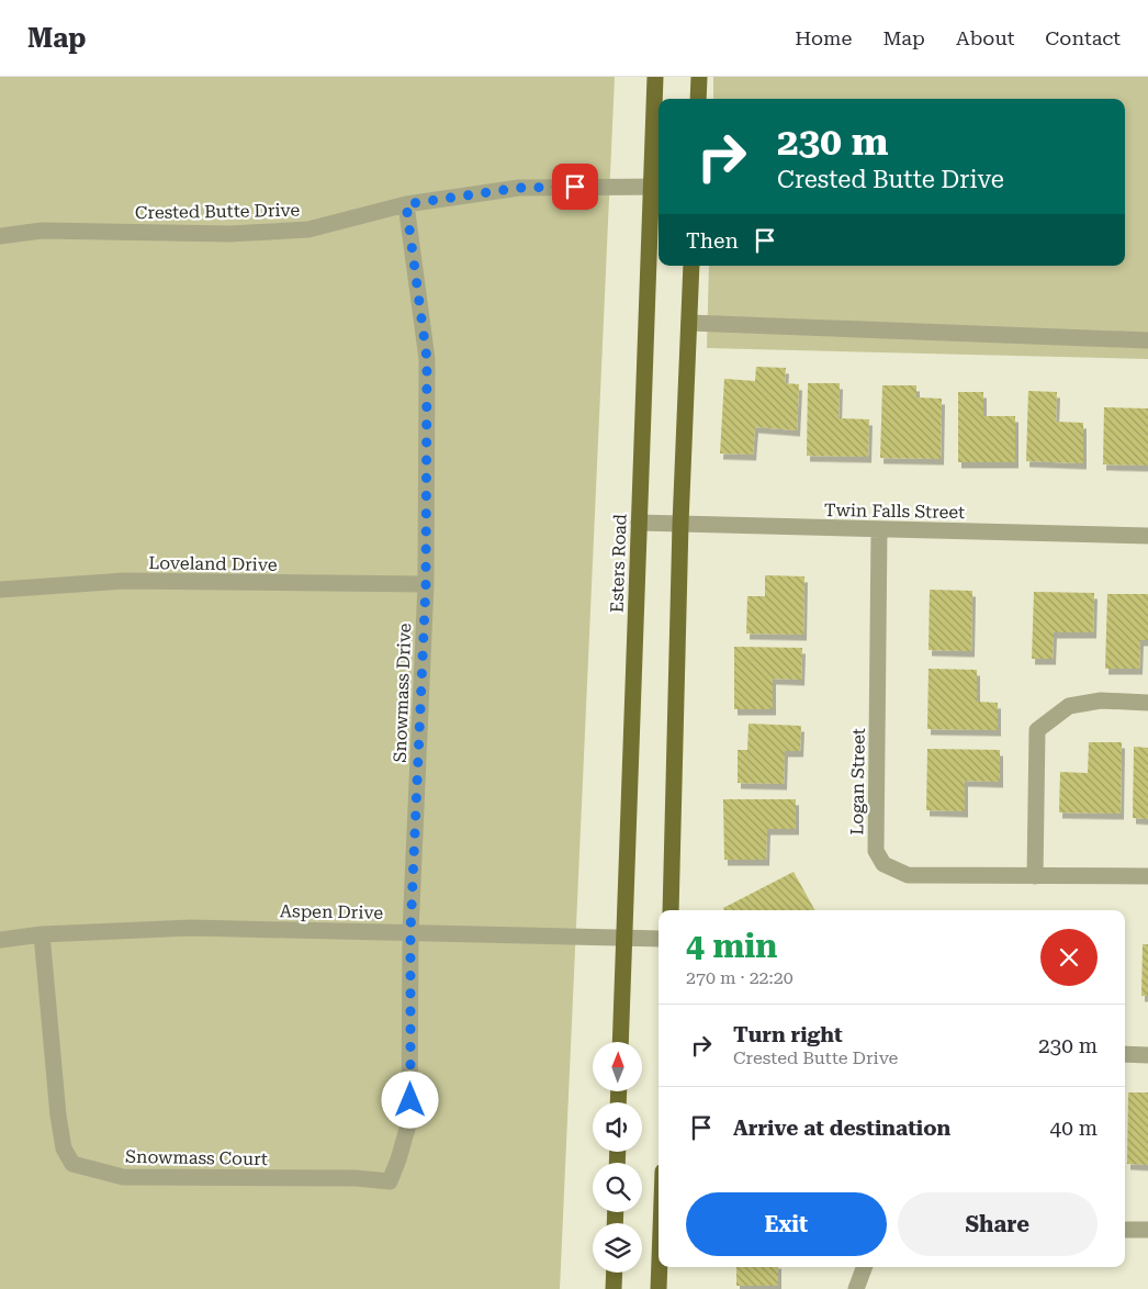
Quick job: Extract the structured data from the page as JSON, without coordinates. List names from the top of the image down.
{
  "streets": {
    "main road": ["Esters Road"],
    "street": [
      "Crested Butte Drive",
      "Twin Falls Street",
      "Loveland Drive",
      "Snowmass Drive",
      "Logan Street",
      "Aspen Drive",
      "Snowmass Court"
    ]
  },
  "crossings": [
    ["Crested Butte Drive", "Esters Road"],
    ["Crested Butte Drive", "Snowmass Drive"],
    ["Twin Falls Street", "Esters Road"],
    ["Twin Falls Street", "Logan Street"],
    ["Loveland Drive", "Snowmass Drive"],
    ["Esters Road", "Aspen Drive"],
    ["Snowmass Drive", "Aspen Drive"],
    ["Snowmass Drive", "Snowmass Court"],
    ["Aspen Drive", "Snowmass Court"]
  ],
  "north": "top",
  "page": {
    "header": "Map",
    "nav": [
      "Home",
      "Map",
      "About",
      "Contact"
    ],
    "turn": ["230 m", "Crested Butte Drive"],
    "then": "Then",
    "heading": ["4 min", "270 m · 22:20"],
    "list": [
      {
        "name": "Turn right",
        "note": "Crested Butte Drive",
        "value": "230 m"
      },
      {
        "name": "Arrive at destination",
        "value": "40 m"
      }
    ],
    "buttons": ["Exit", "Share"]
  }
}
